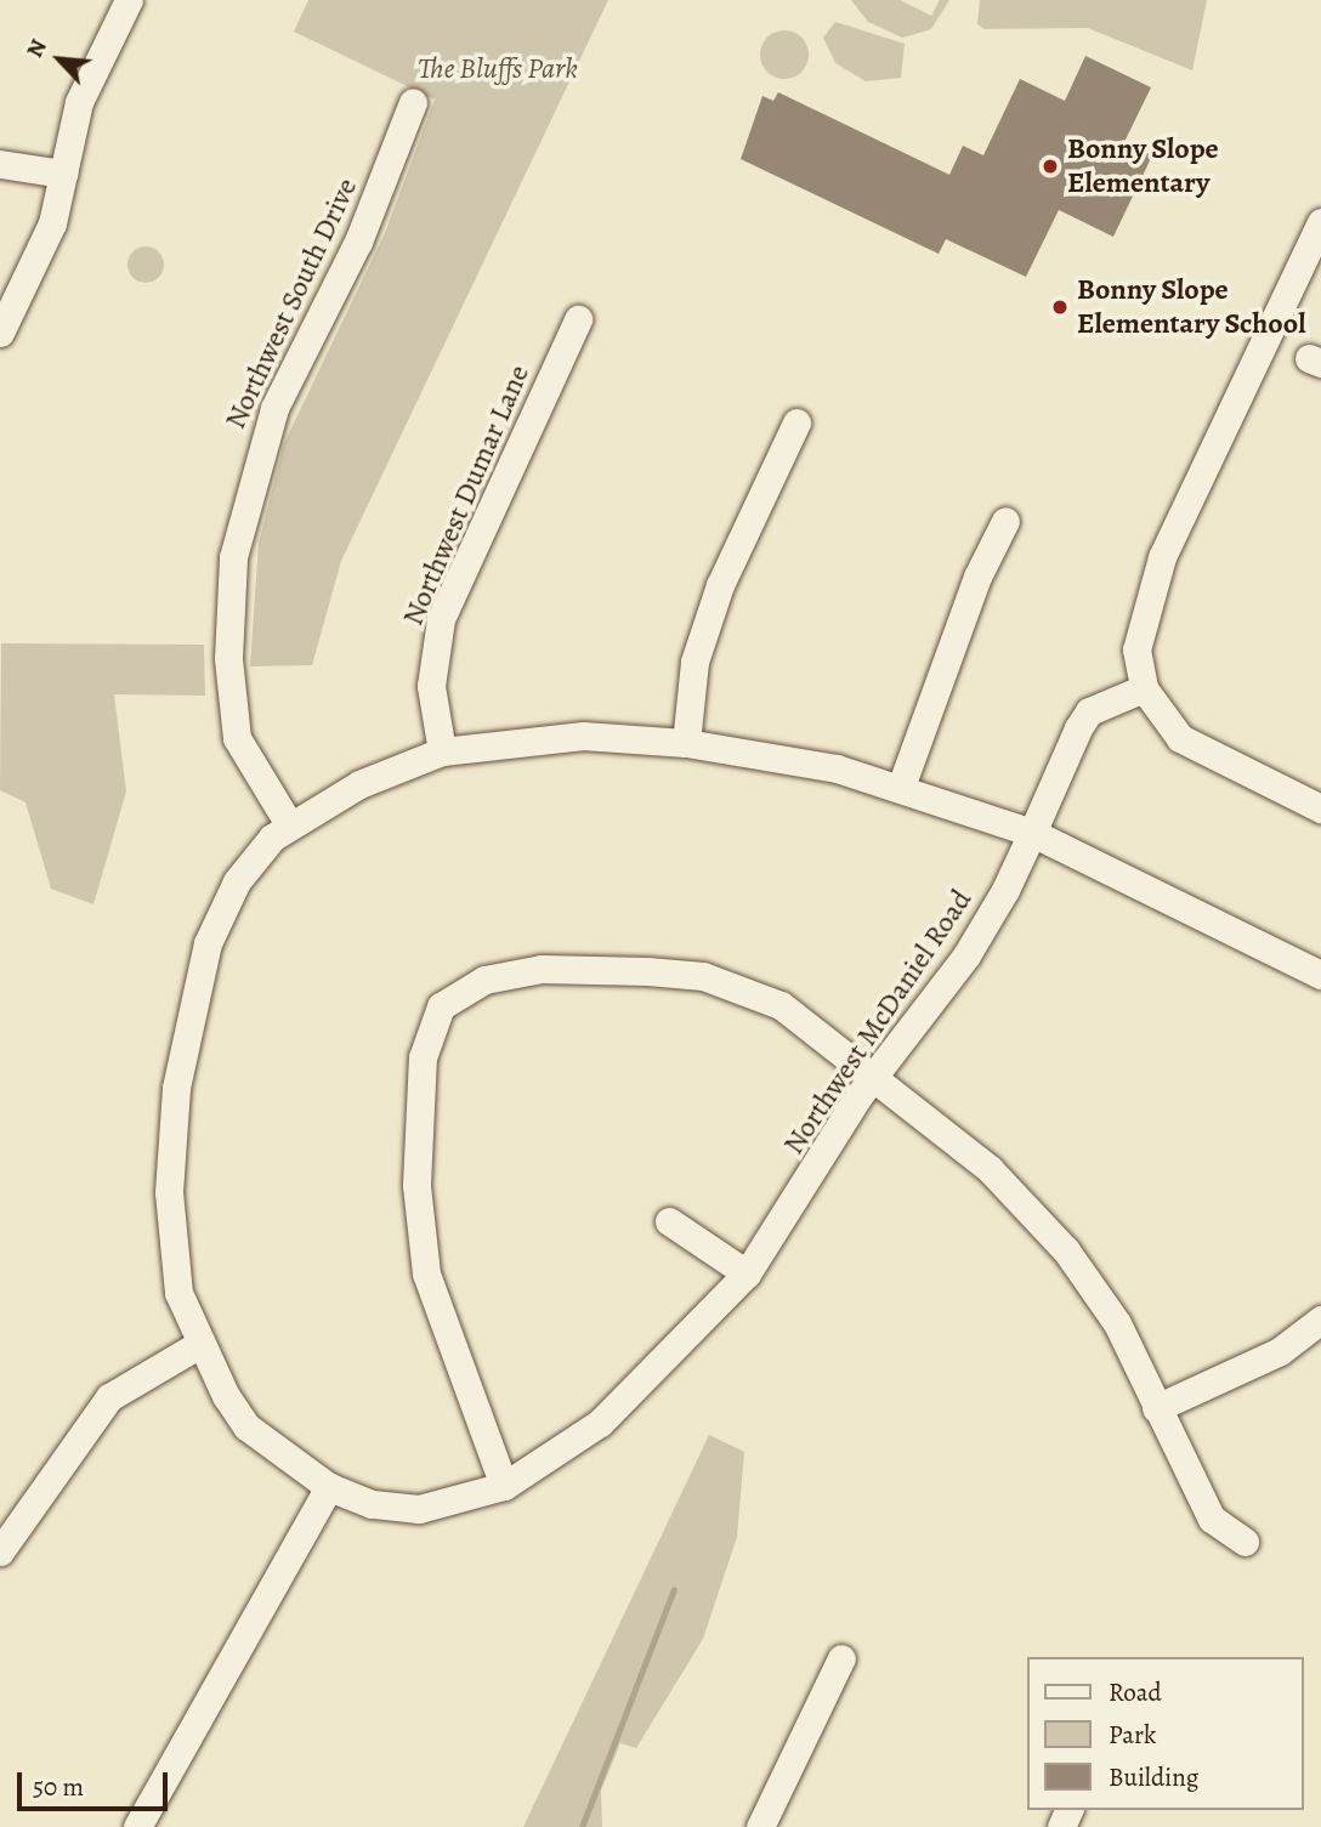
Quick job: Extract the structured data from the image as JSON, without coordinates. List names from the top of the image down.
{
  "streets": {
    "street": ["Northwest South Drive", "Northwest Dumar Lane", "Northwest McDaniel Road"]
  },
  "crossings": [
    ["Northwest South Drive", "Northwest McDaniel Road"]
  ],
  "parks": ["The Bluffs Park"],
  "places": ["Bonny Slope Elementary", "Bonny Slope Elementary School"],
  "legend": ["Road", "Park", "Building"],
  "scale_bar": "50 m",
  "north": "top left"
}
